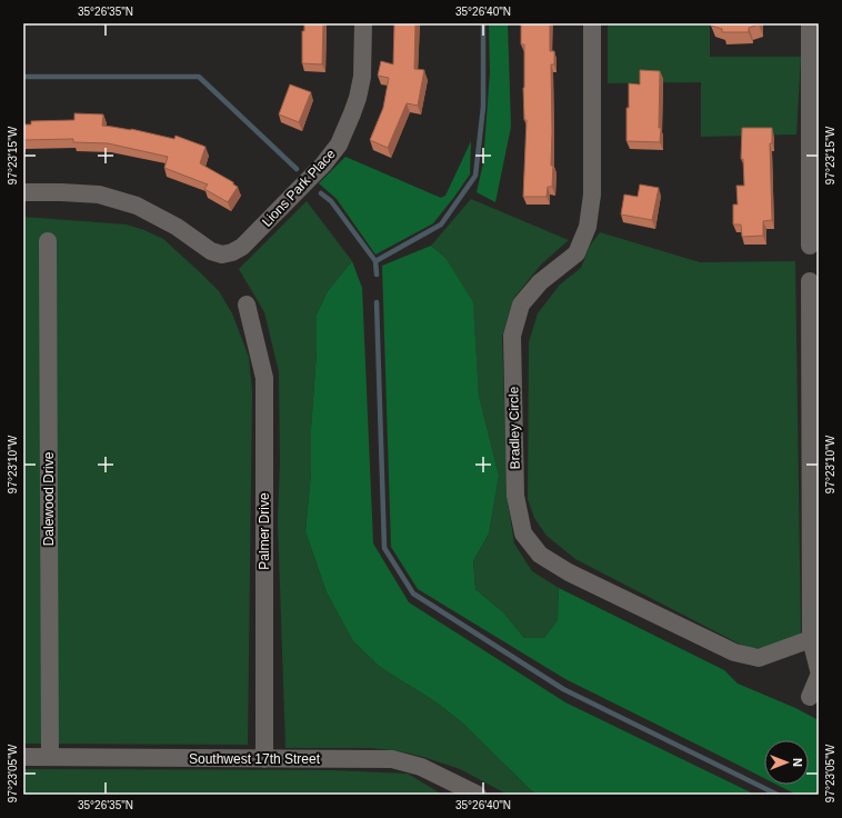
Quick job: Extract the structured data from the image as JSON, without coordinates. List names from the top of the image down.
{
  "streets": {
    "street": [
      "Lions Park Place",
      "Bradley Circle",
      "Dalewood Drive",
      "Palmer Drive",
      "Southwest 17th Street"
    ]
  },
  "crossings": [
    ["Dalewood Drive", "Southwest 17th Street"],
    ["Palmer Drive", "Southwest 17th Street"]
  ],
  "north": "right",
  "coordinates": [
    "35°26'35\"N",
    "35°26'40\"N",
    "97°23'15\"W",
    "97°23'10\"W",
    "97°23'05\"W"
  ]
}
